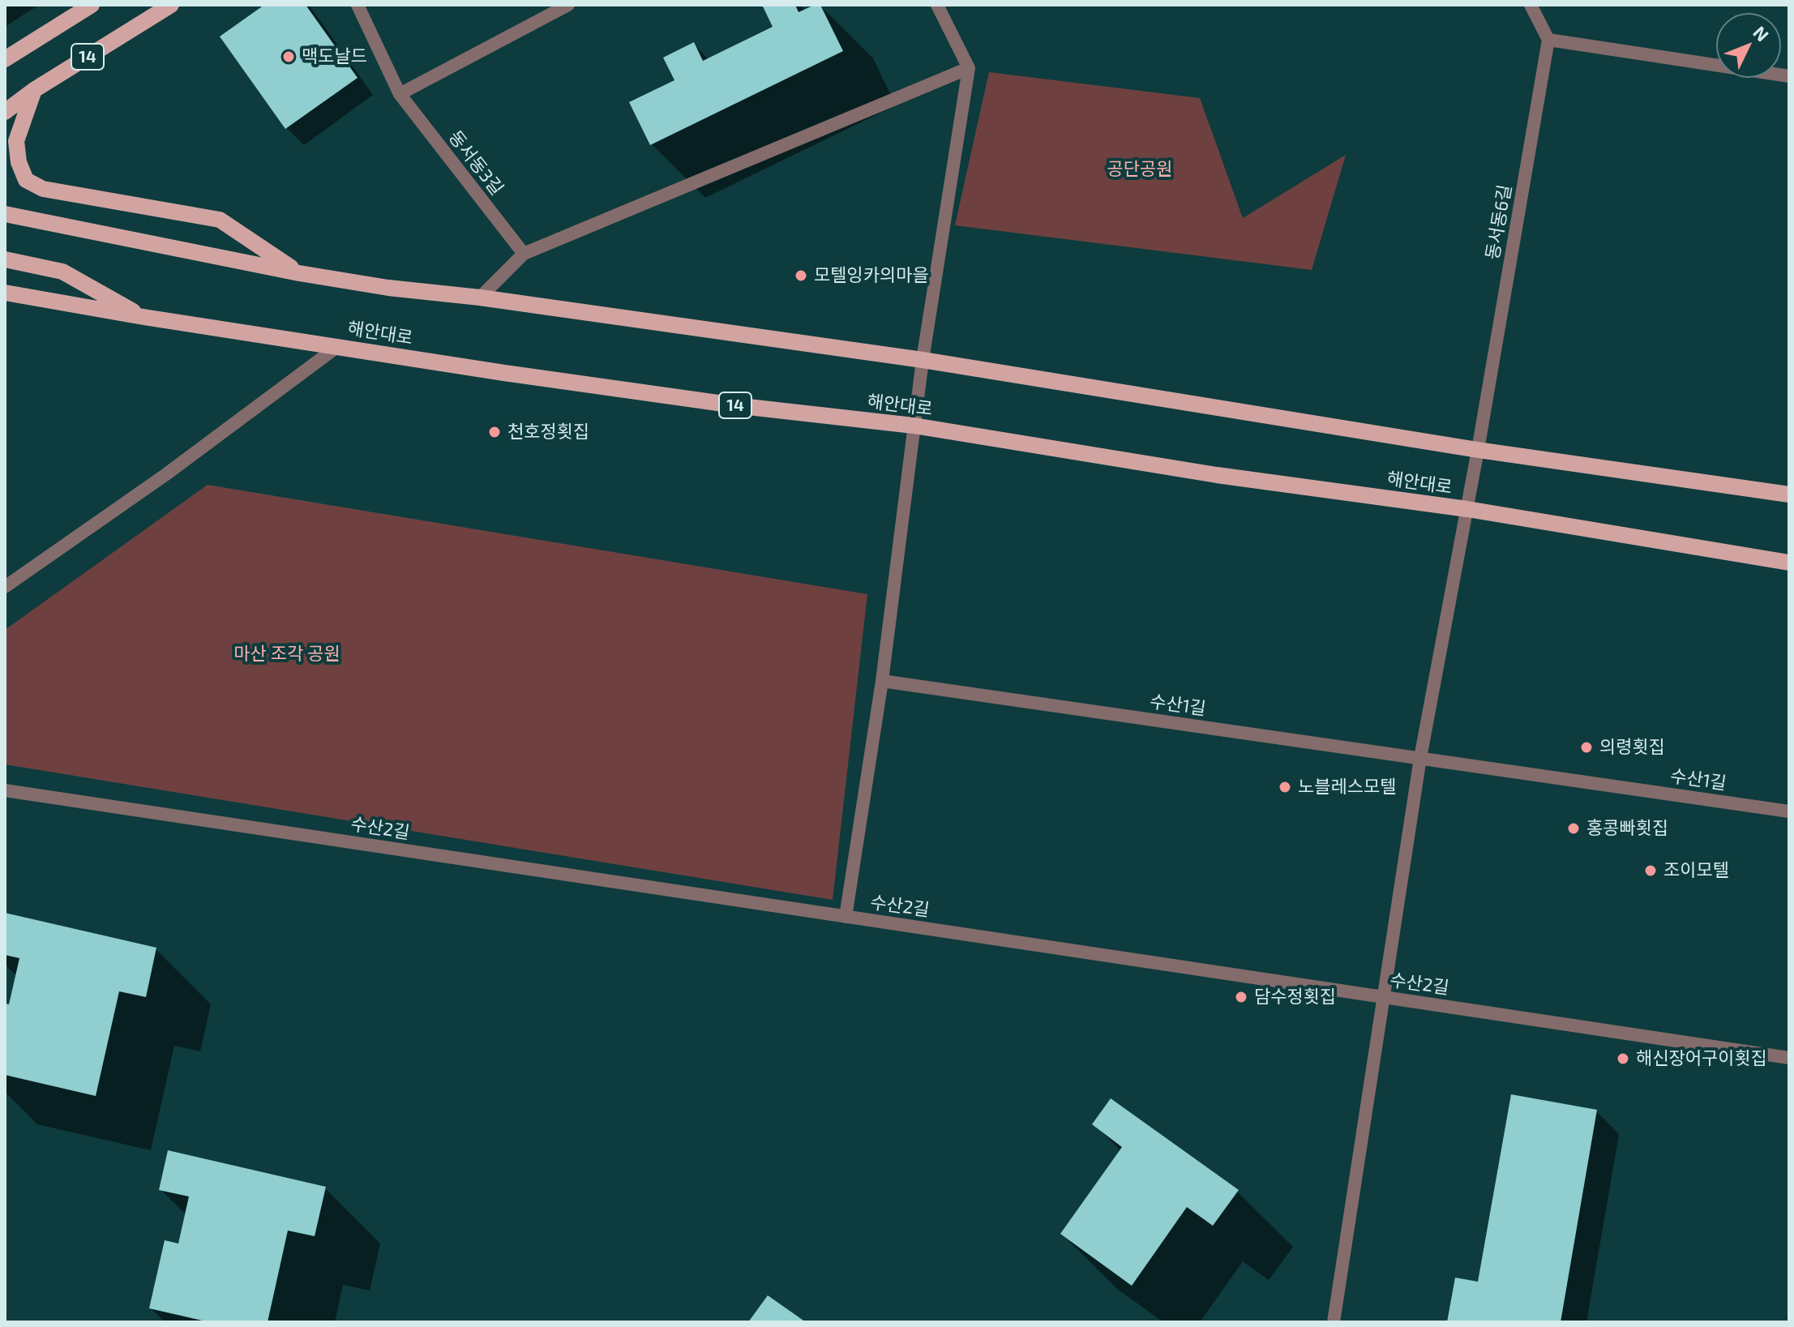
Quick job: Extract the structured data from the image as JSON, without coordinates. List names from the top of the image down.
{
  "streets": {
    "main road": ["14", "해안대로"],
    "street": [
      "동서동3길",
      "동서동6길",
      "수산1길",
      "수산2길"
    ]
  },
  "crossings": [
    ["동서동6길", "해안대로"],
    ["동서동6길", "수산1길"],
    ["동서동6길", "수산2길"]
  ],
  "parks": ["공단공원", "마산 조각 공원"],
  "places": [
    "맥도날드",
    "모텔잉카의마을",
    "천호정횟집",
    "의령횟집",
    "노블레스모텔",
    "홍콩빠횟집",
    "조이모텔",
    "담수정횟집",
    "해신장어구이횟집"
  ],
  "north": "top right"
}
